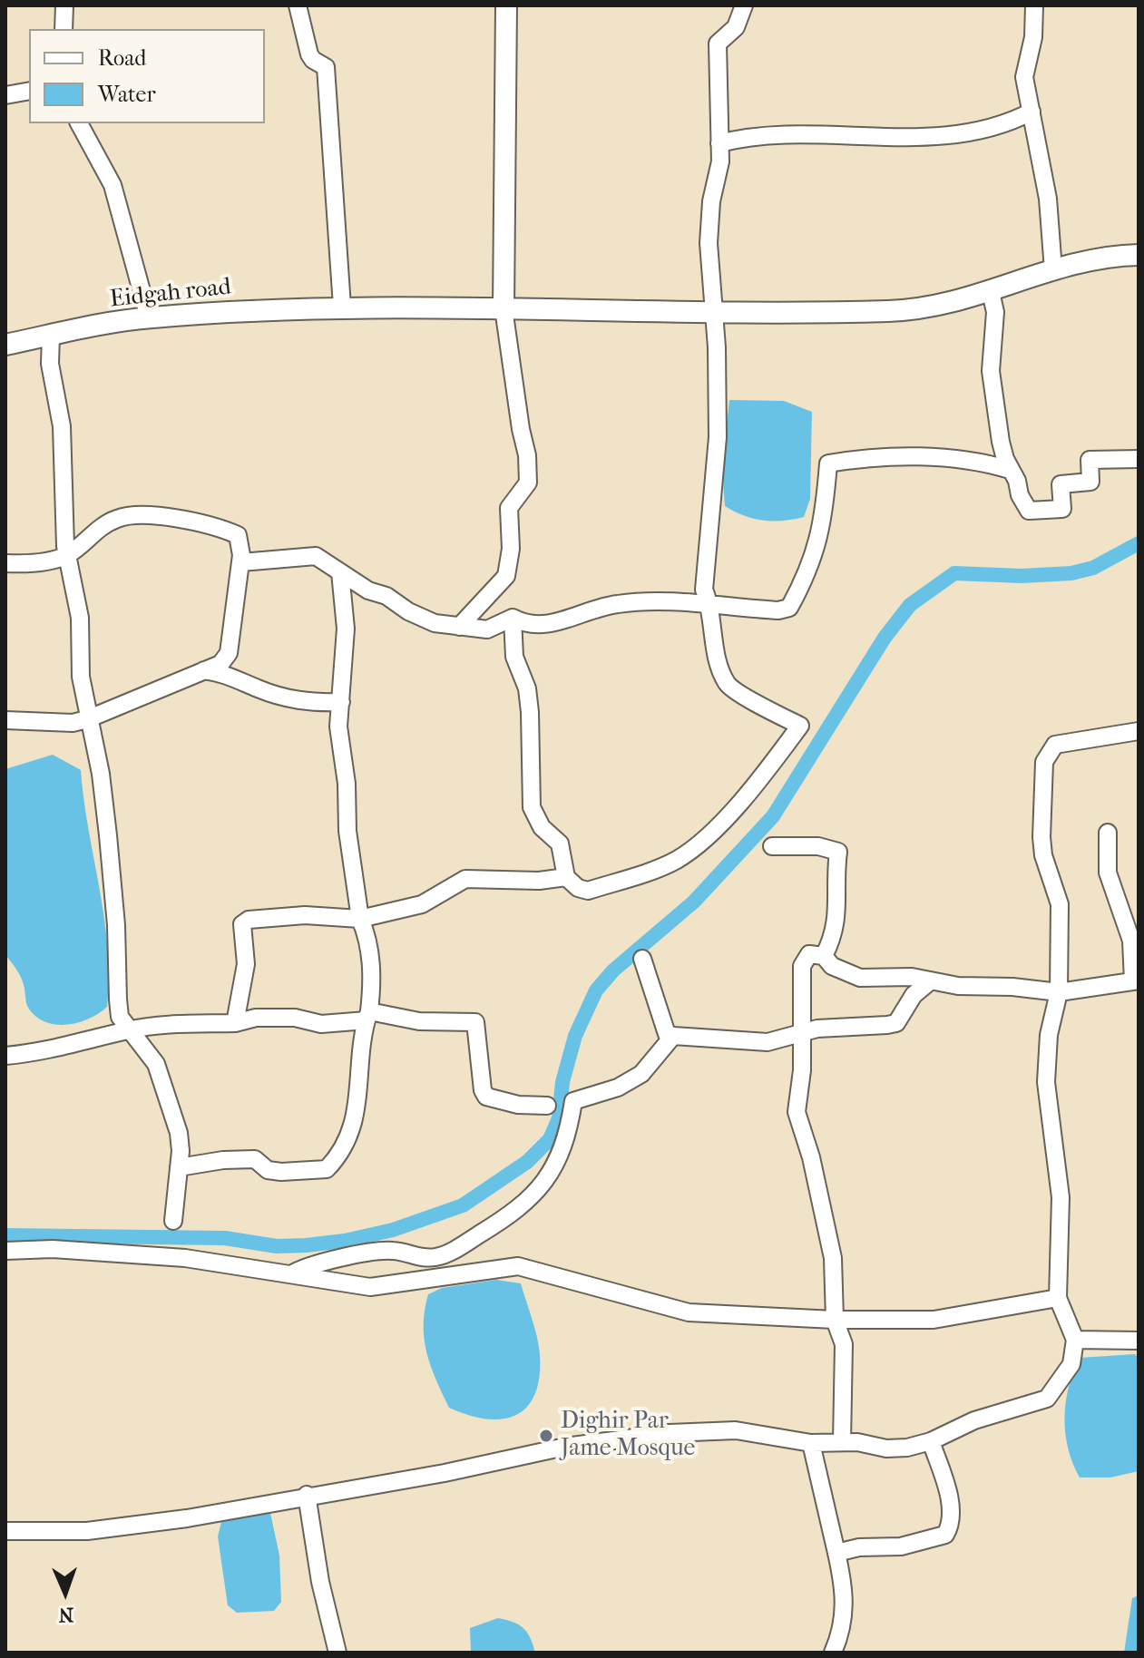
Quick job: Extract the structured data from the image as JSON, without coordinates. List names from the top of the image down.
{
  "streets": {
    "street": ["Eidgah road"]
  },
  "places": ["Dighir Par Jame Mosque"],
  "legend": ["Road", "Water"],
  "north": "bottom"
}
